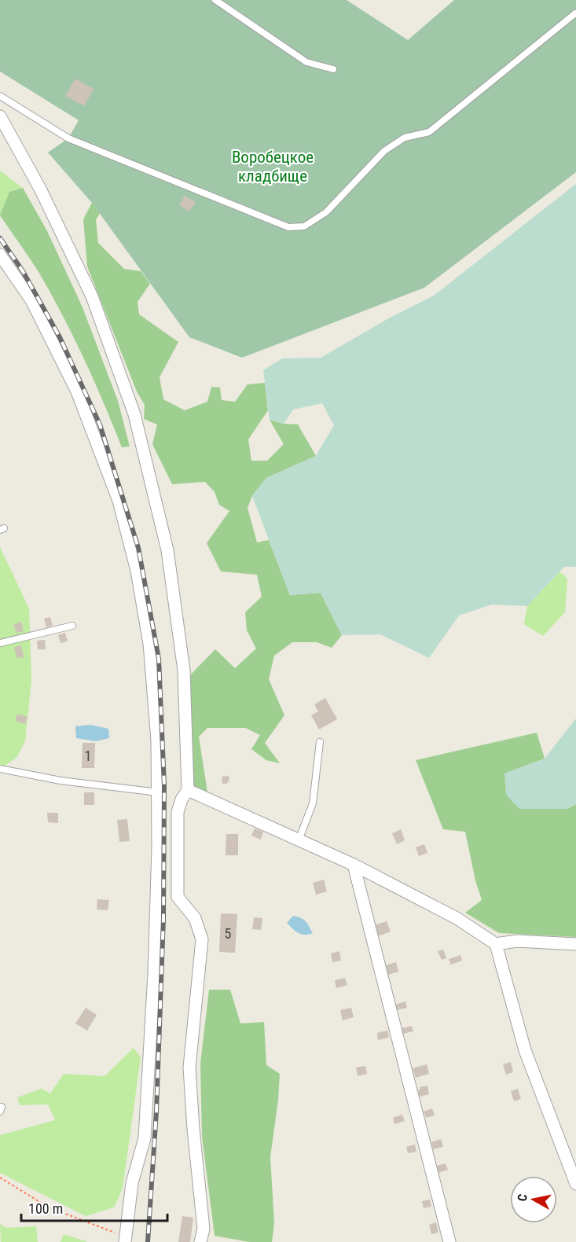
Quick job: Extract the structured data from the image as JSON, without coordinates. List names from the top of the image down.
{
  "parks": ["Воробецкое кладбище"],
  "house_numbers": ["1", "5"],
  "scale_bar": "100 m",
  "north": "left"
}
